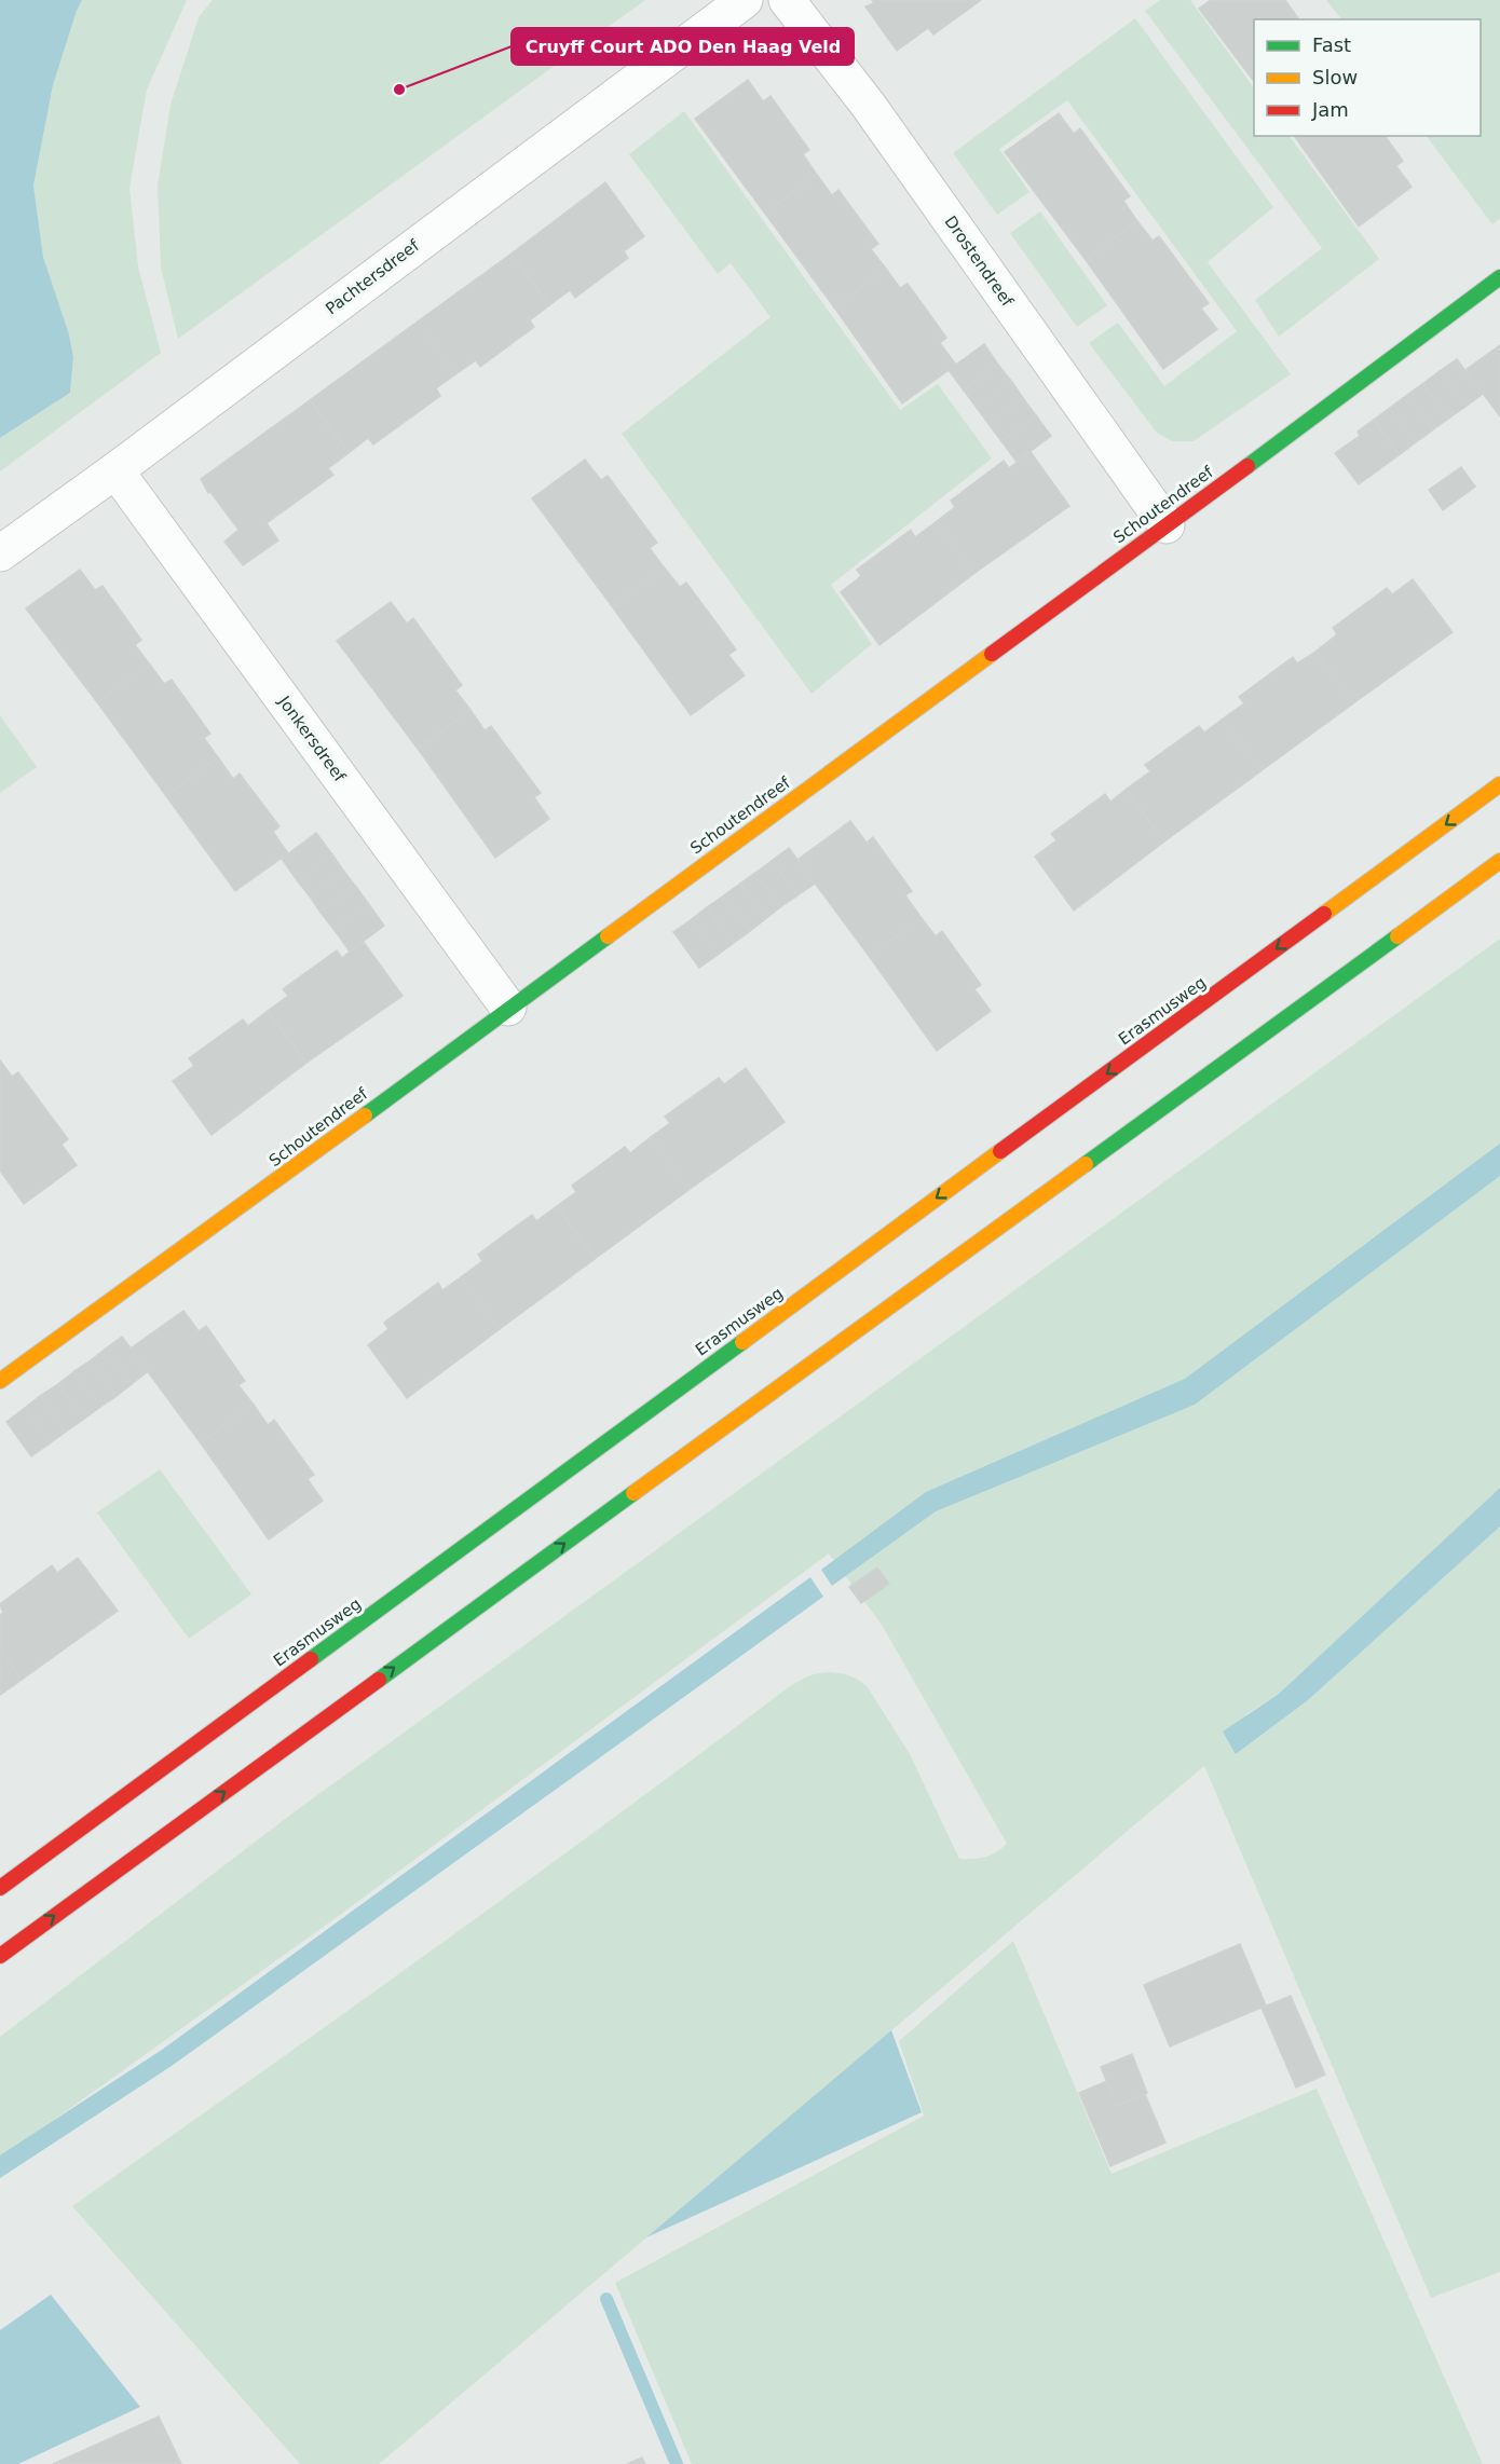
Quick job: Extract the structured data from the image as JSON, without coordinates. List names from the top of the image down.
{
  "streets": {
    "main road": ["Schoutendreef", "Erasmusweg"],
    "street": ["Drostendreef", "Pachtersdreef", "Jonkersdreef"]
  },
  "crossings": [
    ["Drostendreef", "Schoutendreef"],
    ["Pachtersdreef", "Jonkersdreef"],
    ["Schoutendreef", "Jonkersdreef"]
  ],
  "places": ["Cruyff Court ADO Den Haag Veld"],
  "legend": ["Fast", "Slow", "Jam"]
}
